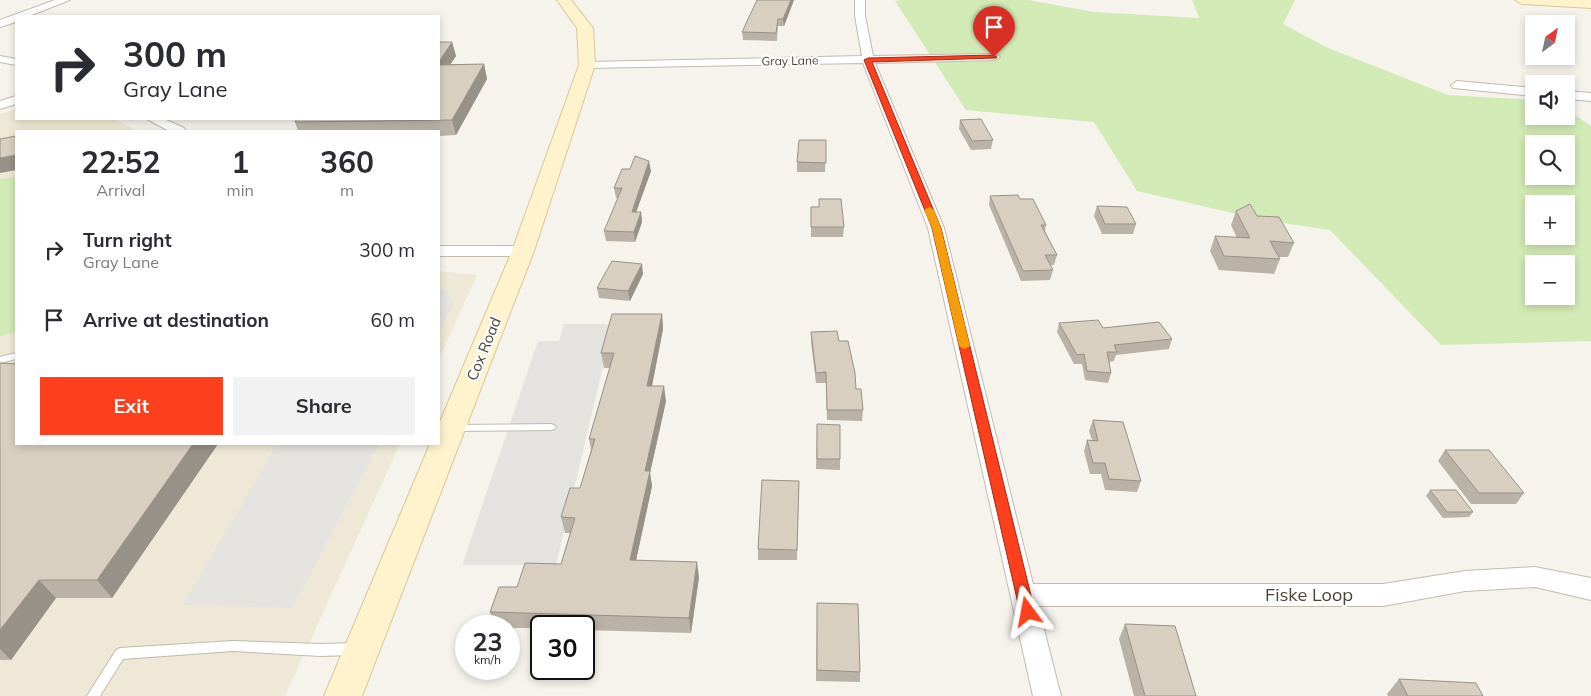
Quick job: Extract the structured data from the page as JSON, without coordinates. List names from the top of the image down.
{
  "streets": {
    "street": ["Gray Lane", "Cox Road", "Fiske Loop"]
  },
  "crossings": [
    ["Gray Lane", "Cox Road"]
  ],
  "north": "top right",
  "page": {
    "map_buttons": ["+", "−"],
    "turn": ["300 m", "Gray Lane"],
    "eta": [
      "22:52",
      "Arrival",
      "1",
      "min",
      "360",
      "m"
    ],
    "list": [
      {
        "name": "Turn right",
        "note": "Gray Lane",
        "value": "300 m"
      },
      {
        "name": "Arrive at destination",
        "value": "60 m"
      }
    ],
    "buttons": ["Exit", "Share"],
    "speed": "23 km/h",
    "limit": "30"
  }
}
